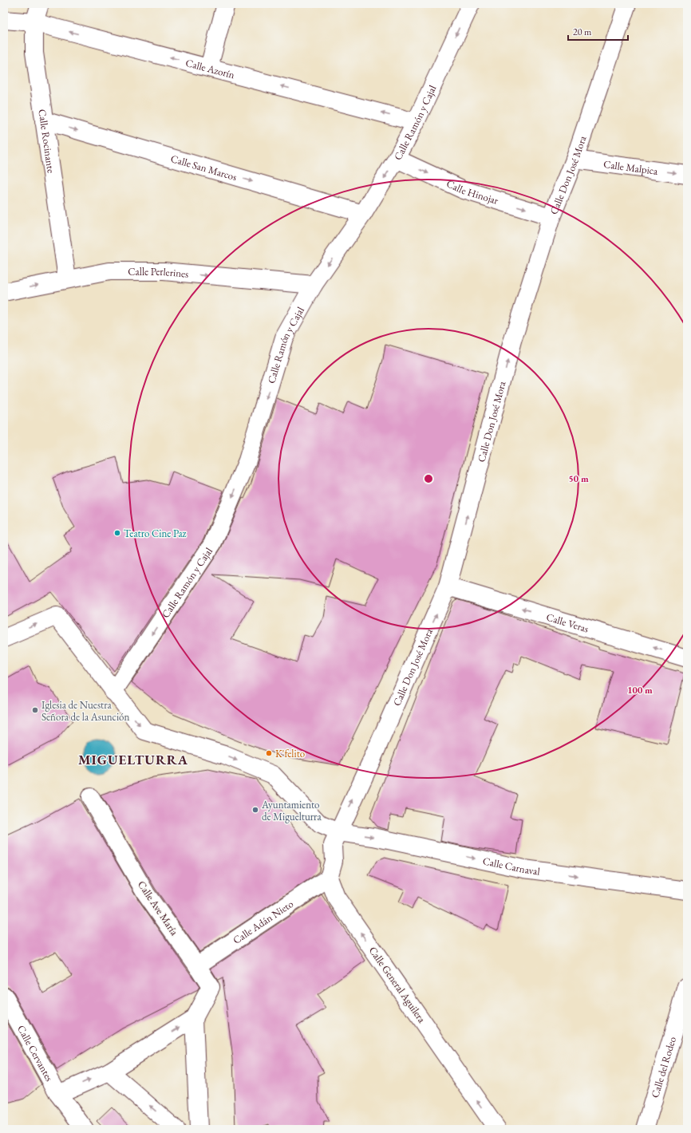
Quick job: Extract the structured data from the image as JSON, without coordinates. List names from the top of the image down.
{
  "streets": {
    "street": [
      "Calle Azorín",
      "Calle Ramón y Cajal",
      "Calle Rocinante",
      "Calle San Marcos",
      "Calle Malpica",
      "Calle Don José Mora",
      "Calle Hinojar",
      "Calle Perlerines",
      "Calle Veras",
      "Calle Carnaval",
      "Calle Ave María",
      "Calle Adán Nieto",
      "Calle General Aguilera",
      "Calle Cervantes",
      "Calle del Rodeo"
    ]
  },
  "crossings": [
    ["Calle Azorín", "Calle Ramón y Cajal"],
    ["Calle Azorín", "Calle Rocinante"],
    ["Calle Ramón y Cajal", "Calle San Marcos"],
    ["Calle Ramón y Cajal", "Calle Hinojar"],
    ["Calle Ramón y Cajal", "Calle Perlerines"],
    ["Calle Ramón y Cajal", "Calle Carnaval"],
    ["Calle Rocinante", "Calle San Marcos"],
    ["Calle Rocinante", "Calle Perlerines"],
    ["Calle Malpica", "Calle Don José Mora"],
    ["Calle Don José Mora", "Calle Hinojar"],
    ["Calle Don José Mora", "Calle Veras"],
    ["Calle Don José Mora", "Calle Carnaval"],
    ["Calle Ave María", "Calle Adán Nieto"],
    ["Calle Adán Nieto", "Calle General Aguilera"]
  ],
  "one_way": [
    "Calle Azorín",
    "Calle Ramón y Cajal",
    "Calle San Marcos",
    "Calle Malpica",
    "Calle Don José Mora",
    "Calle Hinojar",
    "Calle Perlerines",
    "Calle Veras",
    "Calle Carnaval",
    "Calle General Aguilera"
  ],
  "districts": ["MIGUELTURRA"],
  "places": [
    "Teatro Cine Paz",
    "Iglesia de Nuestra Señora de la Asunción",
    "K'felito",
    "Ayuntamiento de Miguelturra"
  ],
  "scale_bar": "20 m",
  "rings": ["50 m", "100 m"]
}
